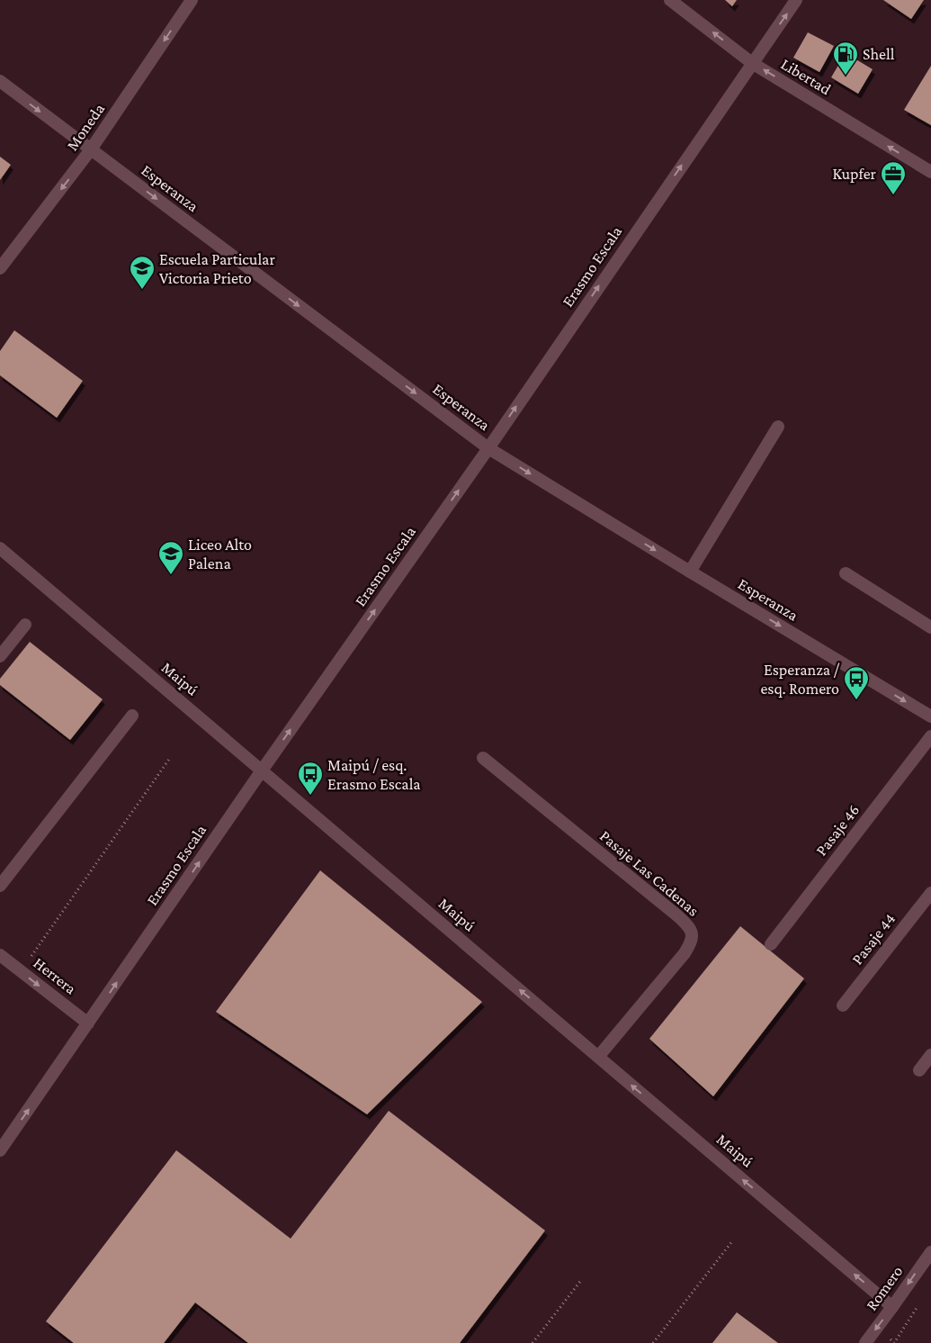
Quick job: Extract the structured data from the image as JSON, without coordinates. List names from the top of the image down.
{
  "streets": {
    "street": [
      "Libertad",
      "Moneda",
      "Esperanza",
      "Erasmo Escala",
      "Maipú",
      "Pasaje 46",
      "Pasaje Las Cadenas",
      "Pasaje 44",
      "Herrera",
      "Romero"
    ]
  },
  "crossings": [
    ["Libertad", "Erasmo Escala"],
    ["Moneda", "Esperanza"],
    ["Esperanza", "Erasmo Escala"],
    ["Erasmo Escala", "Maipú"],
    ["Erasmo Escala", "Herrera"],
    ["Maipú", "Pasaje Las Cadenas"],
    ["Maipú", "Romero"]
  ],
  "one_way": [
    "Libertad",
    "Moneda",
    "Esperanza",
    "Erasmo Escala",
    "Maipú",
    "Herrera",
    "Romero"
  ],
  "places": {
    "fuel station": ["Shell"],
    "office": ["Kupfer"],
    "school or university": ["Escuela Particular Victoria Prieto", "Liceo Alto Palena"],
    "bus stop": ["Esperanza / esq. Romero", "Maipú / esq. Erasmo Escala"]
  }
}
